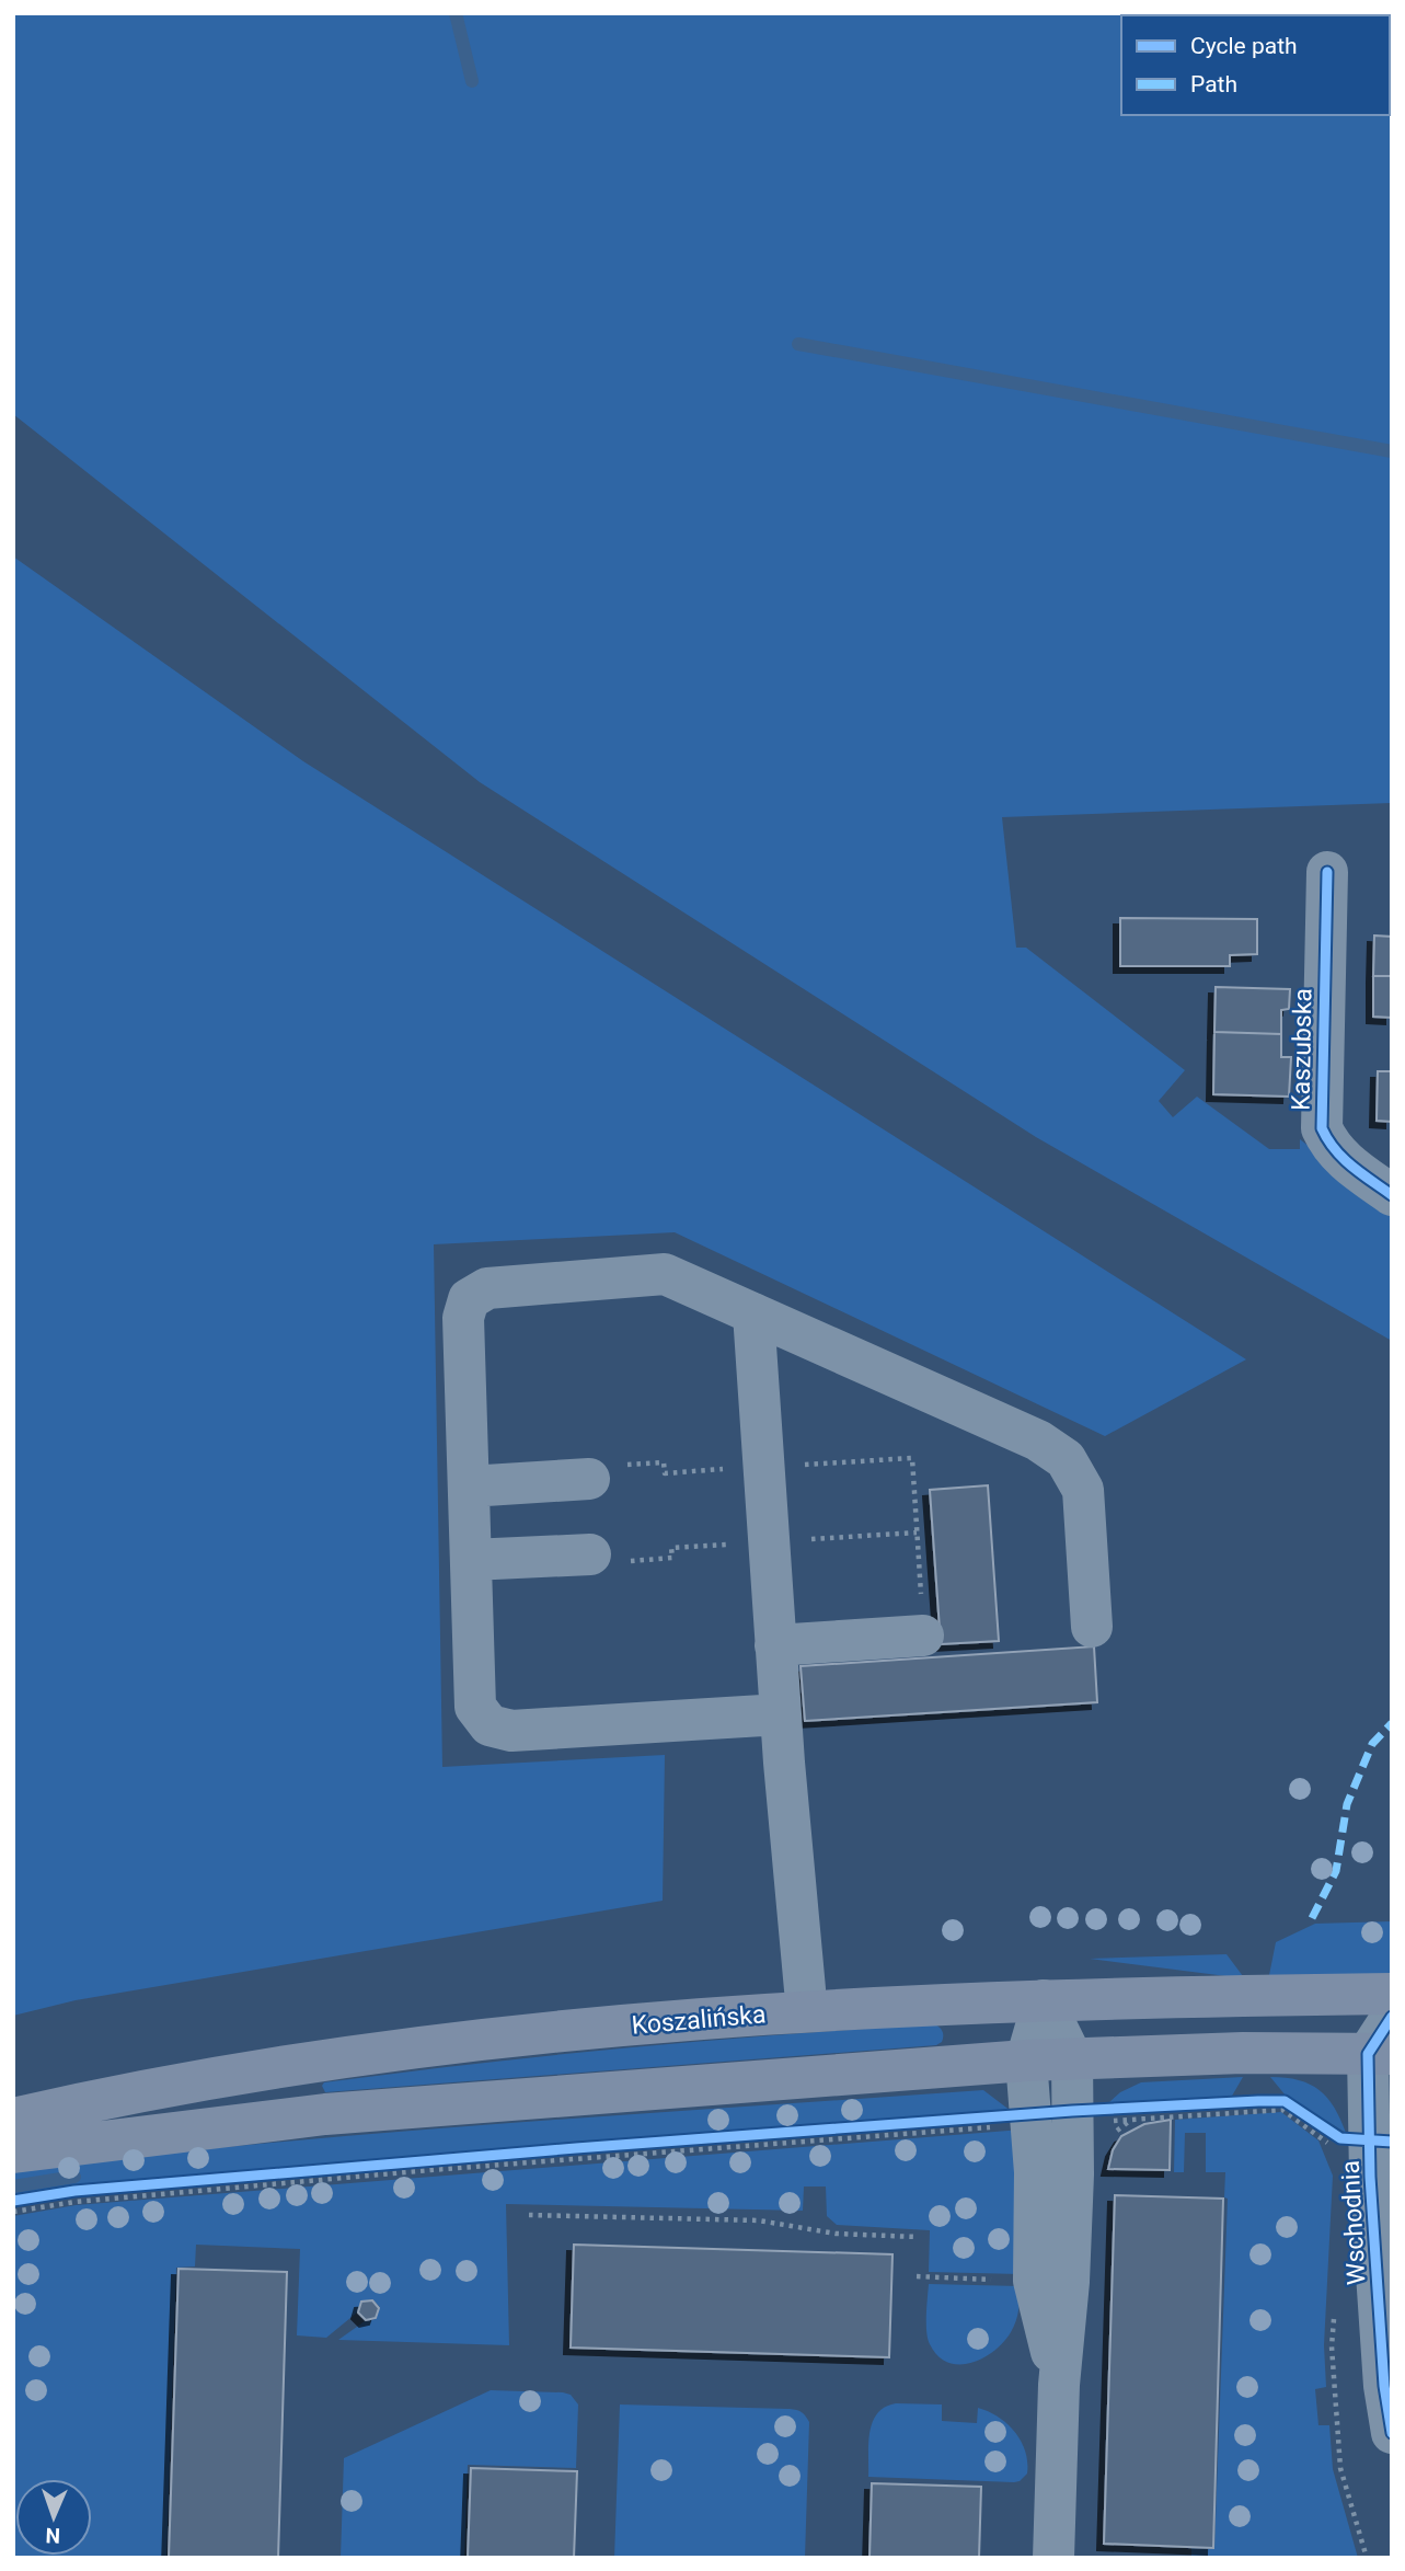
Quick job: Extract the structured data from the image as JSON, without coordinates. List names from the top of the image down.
{
  "streets": {
    "main road": ["Koszalińska"],
    "street": ["Kaszubska", "Wschodnia"]
  },
  "legend": ["Cycle path", "Path"],
  "north": "bottom"
}
